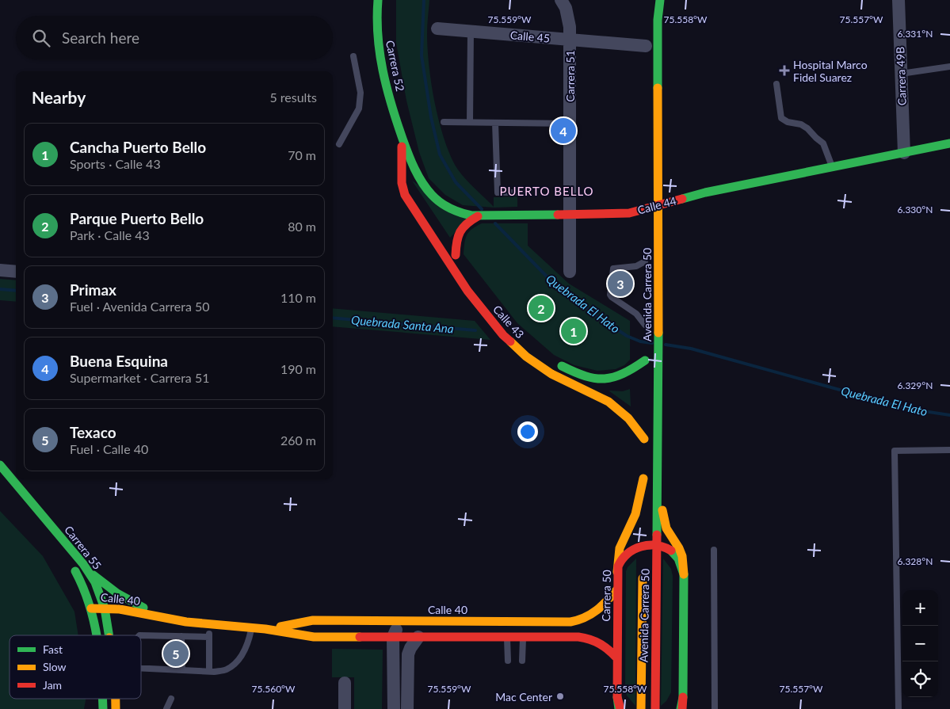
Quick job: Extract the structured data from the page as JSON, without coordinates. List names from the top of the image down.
{
  "streets": {
    "main road": [
      "Carrera 52",
      "Calle 44",
      "Avenida Carrera 50",
      "Calle 43",
      "Carrera 55",
      "Carrera 50",
      "Calle 40"
    ],
    "street": ["Calle 45", "Carrera 51", "Carrera 49B"]
  },
  "crossings": [
    ["Calle 45", "Carrera 51"],
    ["Carrera 52", "Calle 44"],
    ["Carrera 52", "Calle 43"],
    ["Carrera 51", "Calle 44"],
    ["Carrera 49B", "Calle 44"],
    ["Calle 44", "Avenida Carrera 50"],
    ["Calle 44", "Calle 43"],
    ["Avenida Carrera 50", "Carrera 50"],
    ["Carrera 55", "Calle 40"],
    ["Carrera 50", "Calle 40"]
  ],
  "districts": ["PUERTO BELLO"],
  "water": ["Quebrada El Hato", "Quebrada Santa Ana"],
  "places": {
    "health": ["Hospital Marco Fidel Suarez"],
    "other": ["Mac Center"]
  },
  "legend": ["Fast", "Slow", "Jam"],
  "page": {
    "search": "Search here",
    "heading": ["Nearby", "5 results"],
    "pins": [
      "4",
      "3",
      "2",
      "1",
      "5"
    ],
    "list": [
      {
        "mark": "1",
        "name": "Cancha Puerto Bello",
        "note": "Sports · Calle 43",
        "value": "70 m"
      },
      {
        "mark": "2",
        "name": "Parque Puerto Bello",
        "note": "Park · Calle 43",
        "value": "80 m"
      },
      {
        "mark": "3",
        "name": "Primax",
        "note": "Fuel · Avenida Carrera 50",
        "value": "110 m"
      },
      {
        "mark": "4",
        "name": "Buena Esquina",
        "note": "Supermarket · Carrera 51",
        "value": "190 m"
      },
      {
        "mark": "5",
        "name": "Texaco",
        "note": "Fuel · Calle 40",
        "value": "260 m"
      }
    ],
    "map_buttons": ["+", "−"]
  },
  "coordinates": [
    "75.559°W",
    "75.558°W",
    "75.557°W",
    "6.331°N",
    "6.330°N",
    "6.329°N",
    "6.328°N",
    "75.560°W"
  ]
}
